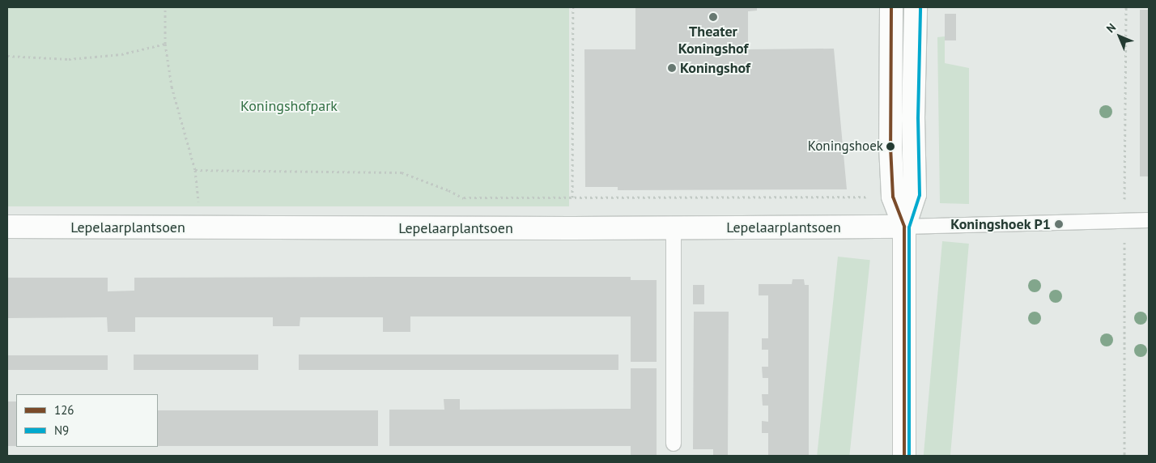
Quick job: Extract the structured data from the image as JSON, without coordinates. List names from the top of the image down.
{
  "streets": {
    "street": ["Lepelaarplantsoen"]
  },
  "parks": ["Koningshofpark"],
  "places": [
    "Theater Koningshof",
    "Koningshof",
    "Koningshoek",
    "Koningshoek P1"
  ],
  "lines": ["transit line 126", "transit line N9"],
  "legend": ["126", "N9"],
  "north": "top left"
}
